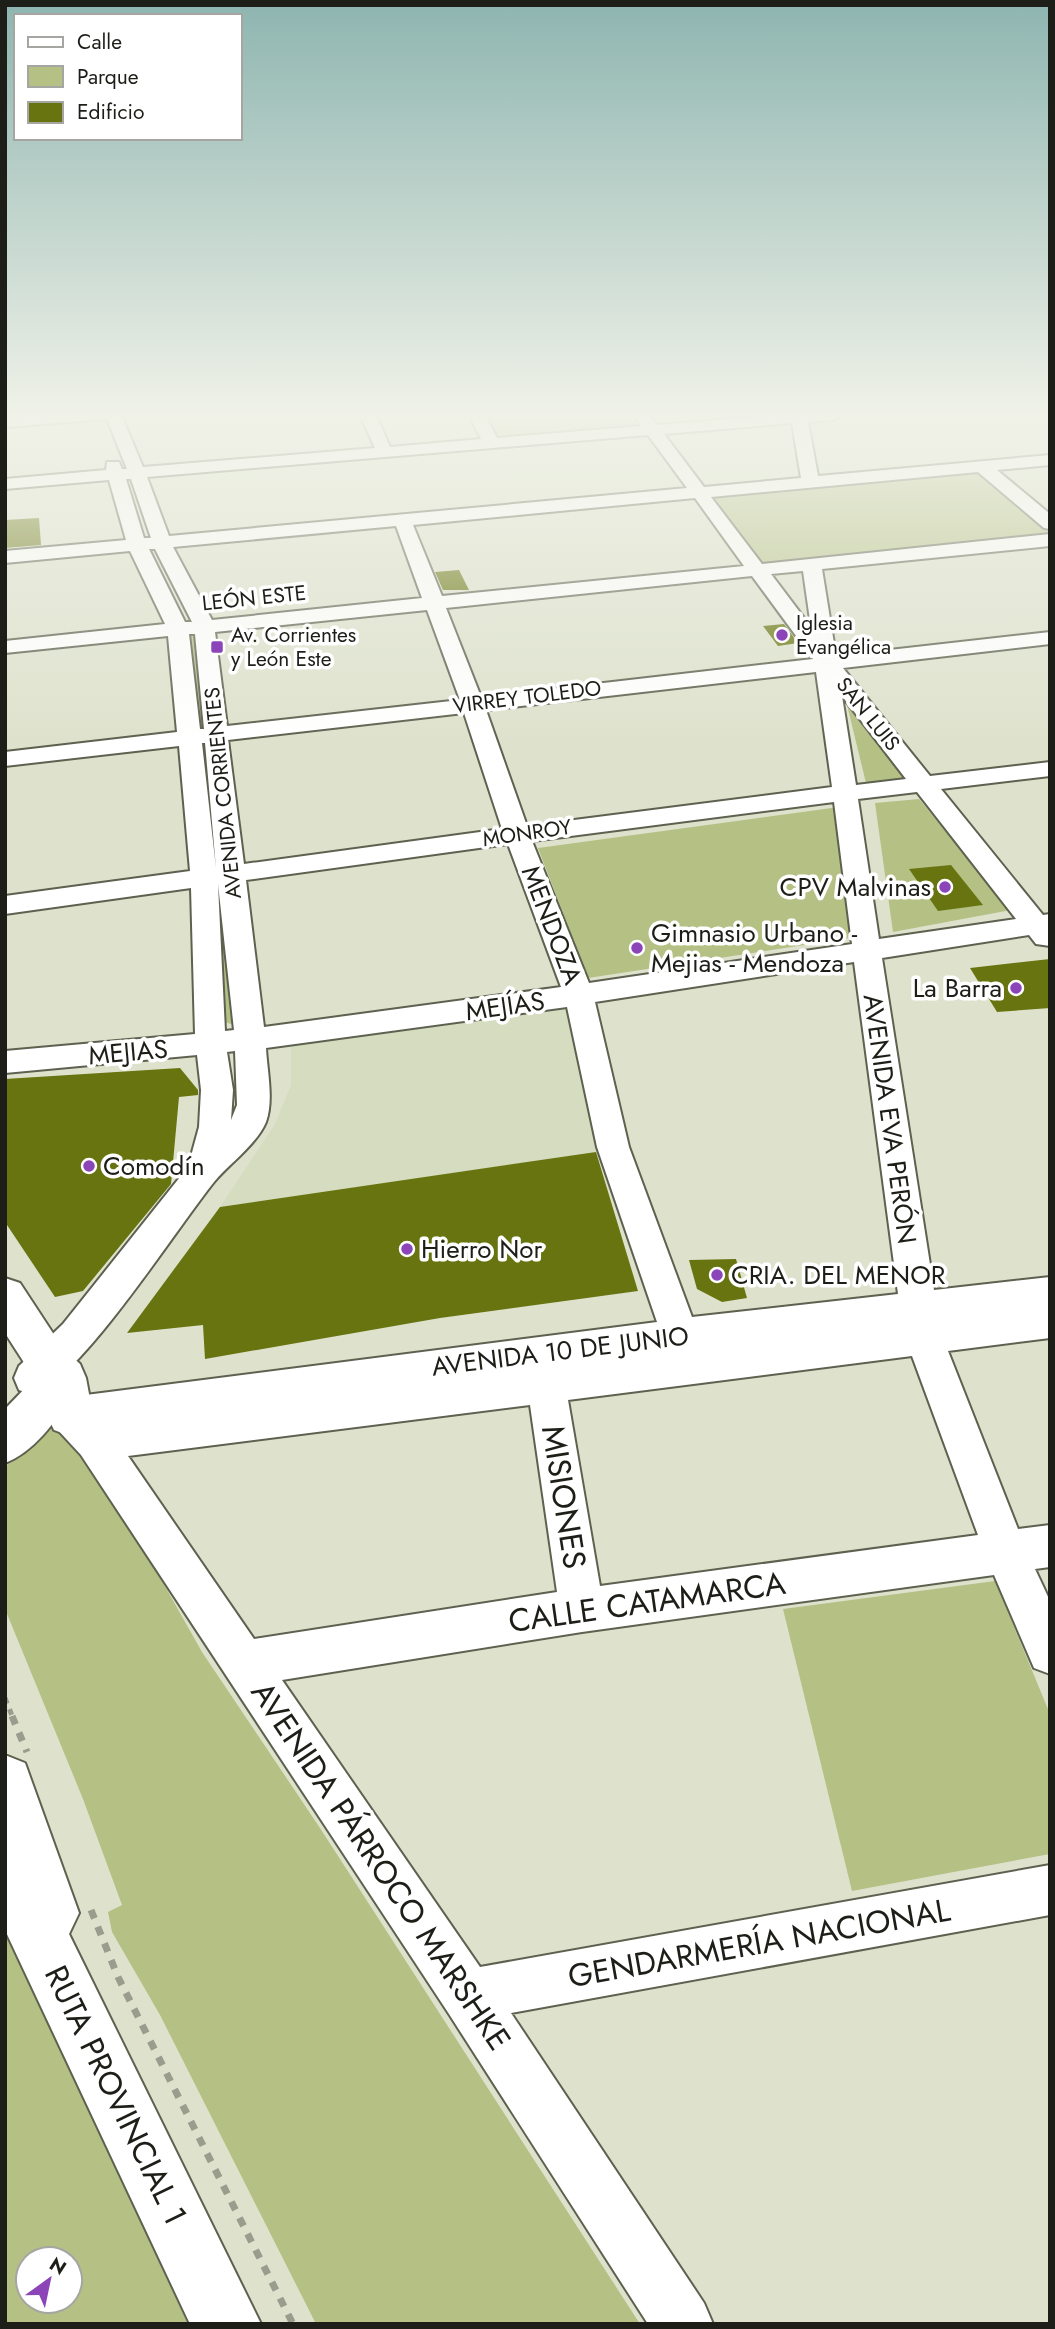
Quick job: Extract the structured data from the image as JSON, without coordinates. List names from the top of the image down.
{
  "streets": {
    "main road": ["AVENIDA PÁRROCO MARSHKE", "RUTA PROVINCIAL 1"],
    "street": [
      "LEÓN ESTE",
      "VIRREY TOLEDO",
      "SAN LUIS",
      "AVENIDA CORRIENTES",
      "MONROY",
      "MENDOZA",
      "MEJÍAS",
      "MEJIAS",
      "AVENIDA EVA PERÓN",
      "AVENIDA 10 DE JUNIO",
      "MISIONES",
      "CALLE CATAMARCA",
      "GENDARMERÍA NACIONAL"
    ]
  },
  "crossings": [
    ["LEÓN ESTE", "SAN LUIS"],
    ["LEÓN ESTE", "AVENIDA CORRIENTES"],
    ["LEÓN ESTE", "MENDOZA"],
    ["LEÓN ESTE", "AVENIDA EVA PERÓN"],
    ["VIRREY TOLEDO", "SAN LUIS"],
    ["VIRREY TOLEDO", "AVENIDA CORRIENTES"],
    ["VIRREY TOLEDO", "MENDOZA"],
    ["VIRREY TOLEDO", "AVENIDA EVA PERÓN"],
    ["SAN LUIS", "MONROY"],
    ["SAN LUIS", "MEJÍAS"],
    ["SAN LUIS", "AVENIDA EVA PERÓN"],
    ["AVENIDA CORRIENTES", "MONROY"],
    ["AVENIDA CORRIENTES", "MEJÍAS"],
    ["AVENIDA CORRIENTES", "MEJIAS"],
    ["AVENIDA CORRIENTES", "AVENIDA 10 DE JUNIO"],
    ["AVENIDA CORRIENTES", "AVENIDA PÁRROCO MARSHKE"],
    ["MONROY", "MENDOZA"],
    ["MONROY", "AVENIDA EVA PERÓN"],
    ["MENDOZA", "MEJÍAS"],
    ["MENDOZA", "AVENIDA 10 DE JUNIO"],
    ["MEJÍAS", "MEJIAS"],
    ["MEJÍAS", "AVENIDA EVA PERÓN"],
    ["AVENIDA EVA PERÓN", "AVENIDA 10 DE JUNIO"],
    ["AVENIDA EVA PERÓN", "CALLE CATAMARCA"],
    ["AVENIDA 10 DE JUNIO", "MISIONES"],
    ["AVENIDA 10 DE JUNIO", "AVENIDA PÁRROCO MARSHKE"],
    ["MISIONES", "CALLE CATAMARCA"],
    ["CALLE CATAMARCA", "AVENIDA PÁRROCO MARSHKE"],
    ["AVENIDA PÁRROCO MARSHKE", "GENDARMERÍA NACIONAL"]
  ],
  "places": {
    "other": [
      "Iglesia Evangélica",
      "CPV Malvinas",
      "Gimnasio Urbano - Mejias - Mendoza",
      "La Barra",
      "Comodín",
      "Hierro Nor",
      "CRIA. DEL MENOR"
    ],
    "transit": ["Av. Corrientes y León Este"]
  },
  "legend": ["Calle", "Parque", "Edificio"],
  "north": "top right"
}
